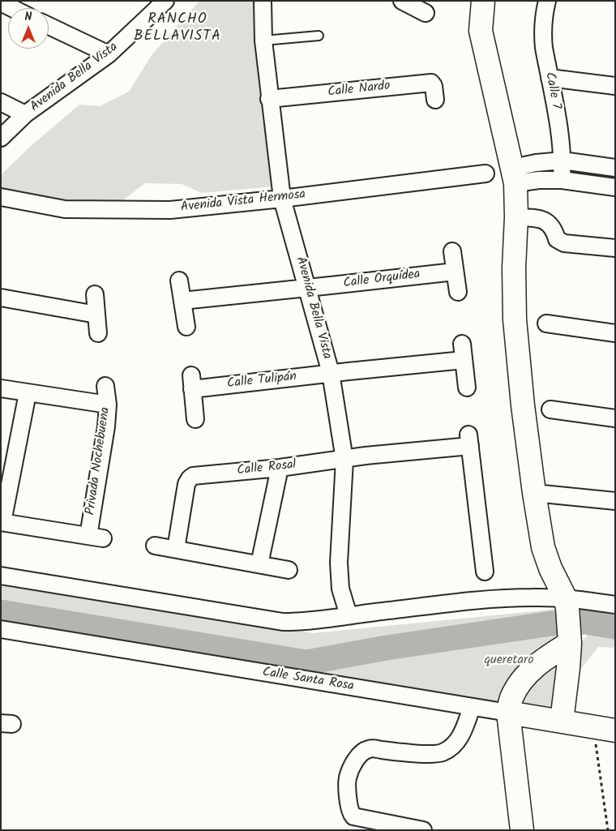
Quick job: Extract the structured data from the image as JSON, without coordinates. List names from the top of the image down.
{
  "streets": {
    "street": [
      "Avenida Bella Vista",
      "Calle Nardo",
      "Calle 7",
      "Avenida Vista Hermosa",
      "Calle Orquídea",
      "Calle Tulipán",
      "Privada Nochebuena",
      "Calle Rosal",
      "Calle Santa Rosa"
    ]
  },
  "crossings": [
    ["Avenida Bella Vista", "Calle Nardo"],
    ["Avenida Bella Vista", "Avenida Vista Hermosa"],
    ["Avenida Bella Vista", "Calle Orquídea"],
    ["Avenida Bella Vista", "Calle Tulipán"],
    ["Avenida Bella Vista", "Calle Rosal"]
  ],
  "districts": ["RANCHO BELLAVISTA"],
  "parks": ["queretaro"],
  "north": "top"
}
